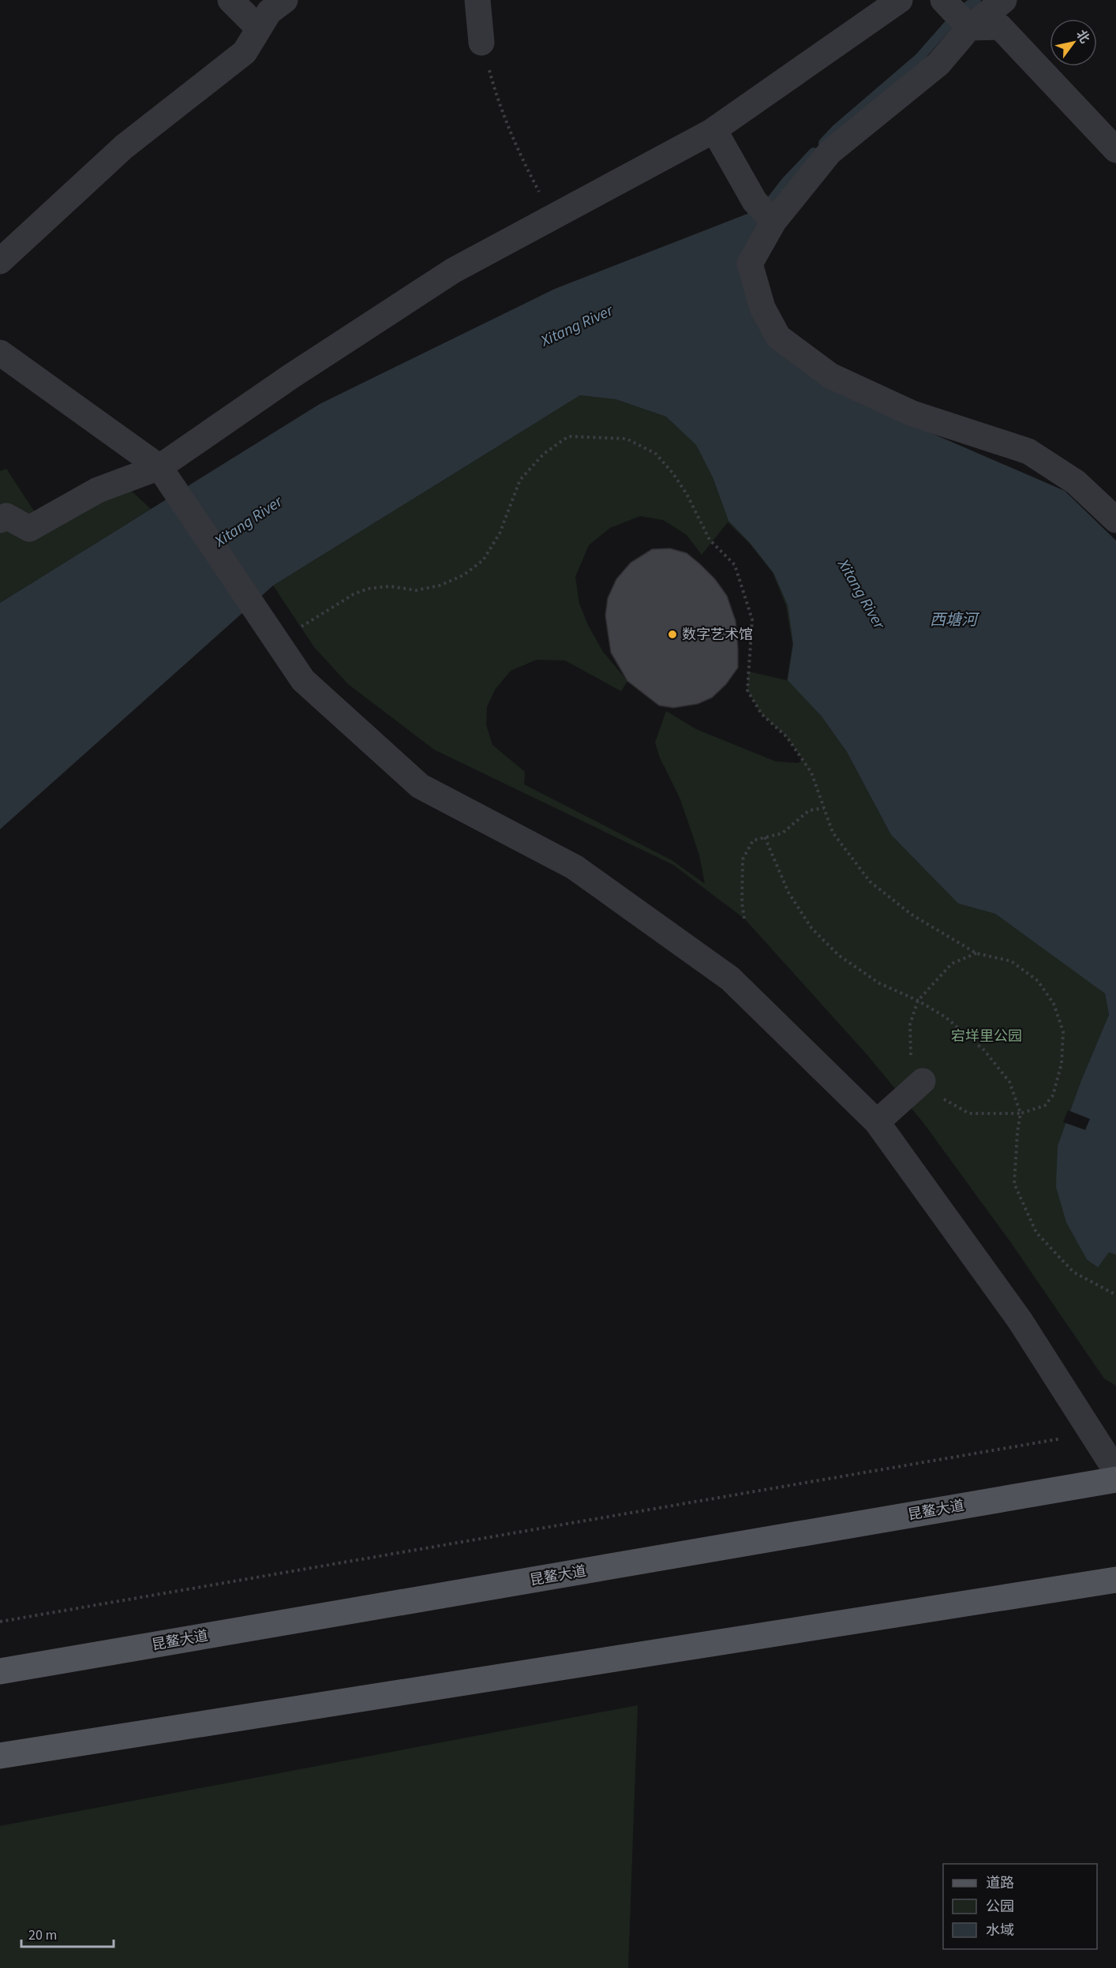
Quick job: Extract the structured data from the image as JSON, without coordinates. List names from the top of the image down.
{
  "streets": {
    "main road": ["昆鳌大道"]
  },
  "water": ["Xitang River", "西塘河"],
  "parks": ["宕垟里公园"],
  "places": ["数字艺术馆"],
  "legend": ["道路", "公园", "水域"],
  "scale_bar": "20 m",
  "north": "top right"
}
